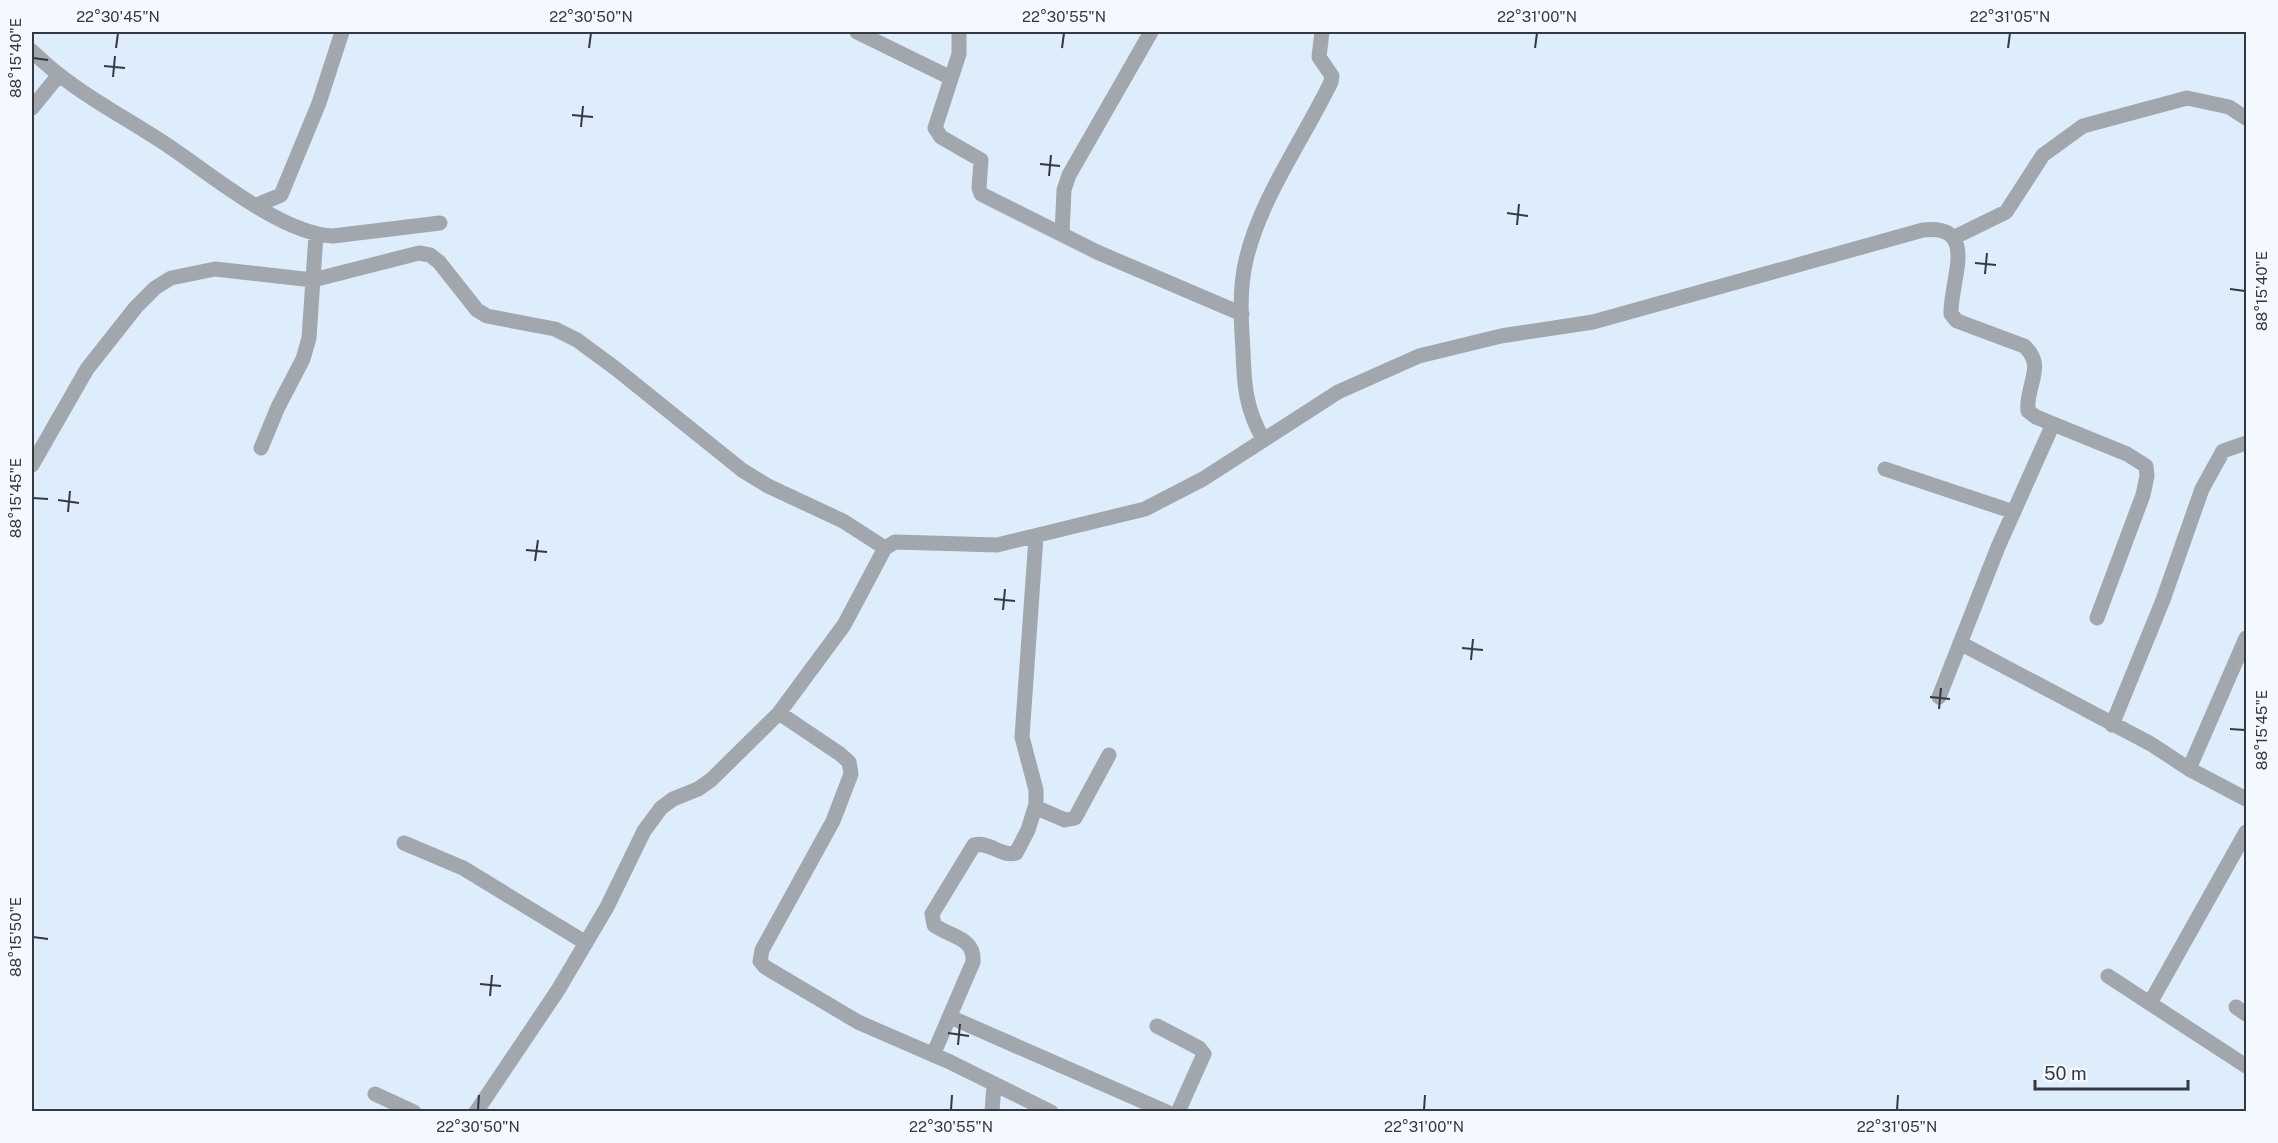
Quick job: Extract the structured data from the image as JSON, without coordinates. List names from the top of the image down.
{
  "scale_bar": "50 m",
  "coordinates": [
    "22°30'45\"N",
    "22°30'50\"N",
    "22°30'55\"N",
    "22°31'00\"N",
    "22°31'05\"N",
    "88°15'40\"E",
    "88°15'45\"E",
    "88°15'50\"E"
  ]
}
